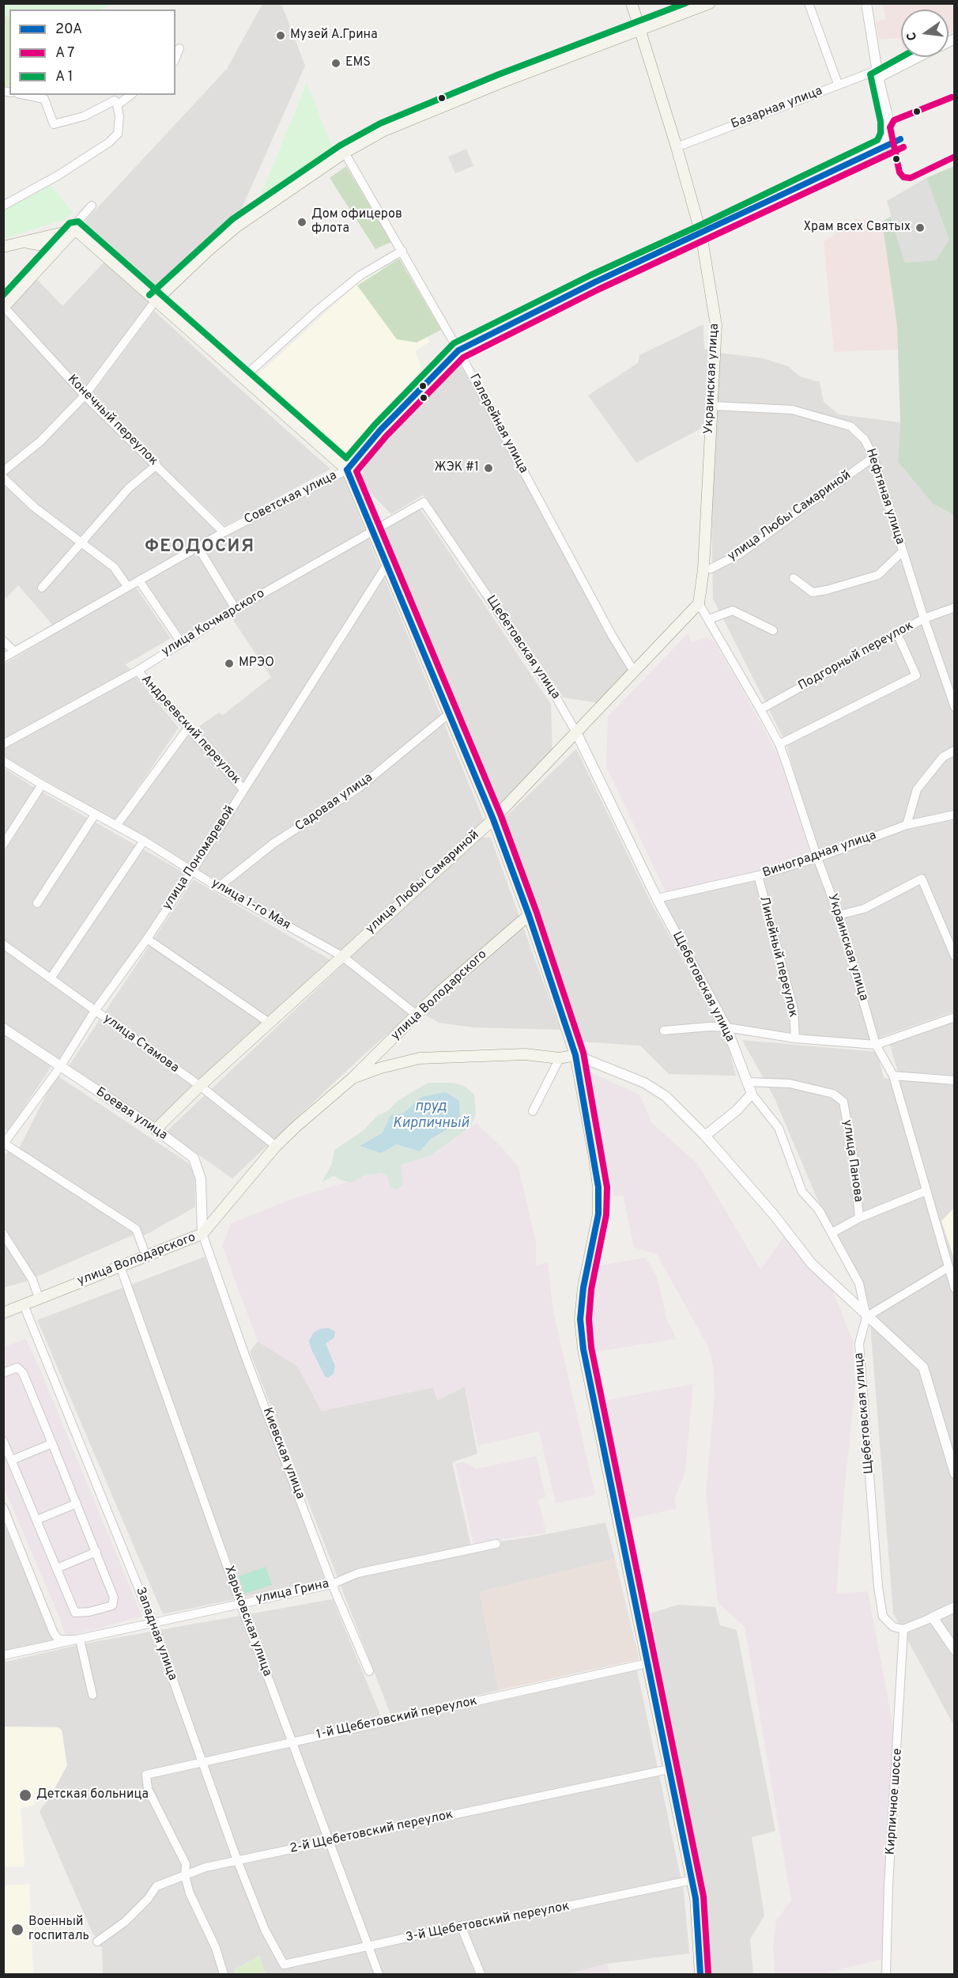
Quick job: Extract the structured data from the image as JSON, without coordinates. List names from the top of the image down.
{
  "streets": {
    "main road": [
      "Украинская улица",
      "Советская улица",
      "улица Любы Самариной",
      "улица Володарского"
    ],
    "street": [
      "Базарная улица",
      "Конечный переулок",
      "Галерейная улица",
      "Нефтяная улица",
      "улица Кочмарского",
      "Щебетовская улица",
      "Подгорный переулок",
      "Андреевский переулок",
      "Садовая улица",
      "Виноградная улица",
      "улица Пономаревой",
      "улица 1-го Мая",
      "Линейный переулок",
      "улица Стамова",
      "Боевая улица",
      "улица Панова",
      "Киевская улица",
      "улица Грина",
      "Харьковская улица",
      "Западная улица",
      "1-й Щебетовский переулок",
      "Кирпичное шоссе",
      "2-й Щебетовский переулок",
      "3-й Щебетовский переулок"
    ]
  },
  "crossings": [
    ["Базарная улица", "Украинская улица"],
    ["Базарная улица", "Советская улица"],
    ["Украинская улица", "Нефтяная улица"],
    ["Украинская улица", "Советская улица"],
    ["Украинская улица", "улица Любы Самариной"],
    ["Украинская улица", "Подгорный переулок"],
    ["Украинская улица", "Виноградная улица"],
    ["Конечный переулок", "Советская улица"],
    ["Галерейная улица", "Советская улица"],
    ["Галерейная улица", "улица Любы Самариной"],
    ["Нефтяная улица", "улица Любы Самариной"],
    ["Нефтяная улица", "Подгорный переулок"],
    ["улица Любы Самариной", "Щебетовская улица"],
    ["улица Любы Самариной", "улица 1-го Мая"],
    ["улица Любы Самариной", "улица Стамова"],
    ["улица Любы Самариной", "Боевая улица"],
    ["улица Кочмарского", "Щебетовская улица"],
    ["улица Кочмарского", "Андреевский переулок"],
    ["Щебетовская улица", "Виноградная улица"],
    ["Щебетовская улица", "улица Панова"],
    ["Щебетовская улица", "Кирпичное шоссе"],
    ["Андреевский переулок", "улица Пономаревой"],
    ["Садовая улица", "улица 1-го Мая"],
    ["Виноградная улица", "Линейный переулок"],
    ["улица Пономаревой", "улица 1-го Мая"],
    ["улица Пономаревой", "улица Стамова"],
    ["улица Пономаревой", "Боевая улица"],
    ["улица 1-го Мая", "улица Володарского"],
    ["улица Володарского", "улица Стамова"],
    ["улица Володарского", "Боевая улица"],
    ["улица Володарского", "Киевская улица"],
    ["улица Володарского", "Харьковская улица"],
    ["улица Володарского", "Западная улица"],
    ["Боевая улица", "Киевская улица"],
    ["Киевская улица", "улица Грина"],
    ["улица Грина", "Харьковская улица"],
    ["улица Грина", "Западная улица"],
    ["Харьковская улица", "1-й Щебетовский переулок"],
    ["Харьковская улица", "2-й Щебетовский переулок"],
    ["Харьковская улица", "3-й Щебетовский переулок"],
    ["Западная улица", "1-й Щебетовский переулок"],
    ["Западная улица", "2-й Щебетовский переулок"],
    ["Западная улица", "3-й Щебетовский переулок"],
    ["1-й Щебетовский переулок", "2-й Щебетовский переулок"]
  ],
  "districts": ["ФЕОДОСИЯ"],
  "water": ["пруд Кирпичный"],
  "places": [
    "Музей А.Грина",
    "EMS",
    "Дом офицеров флота",
    "Храм всех Святых",
    "ЖЭК #1",
    "МРЭО",
    "Детская больница",
    "Военный госпиталь"
  ],
  "lines": ["transit line 20А"],
  "legend": ["20А", "A 7", "A 1"],
  "north": "left"
}
